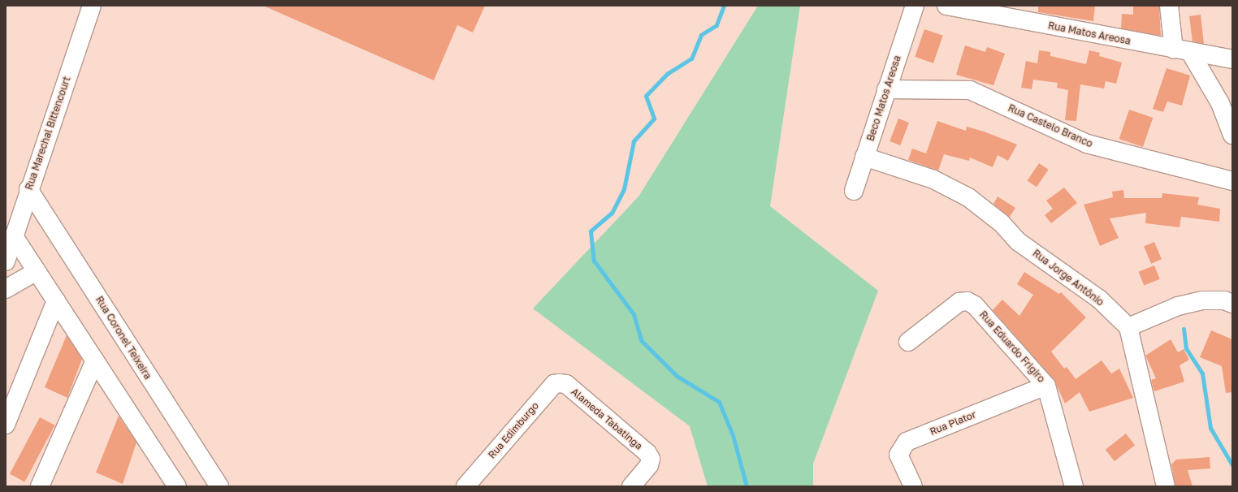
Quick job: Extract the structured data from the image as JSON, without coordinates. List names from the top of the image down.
{
  "streets": {
    "street": [
      "Rua Matos Areosa",
      "Beco Matos Areosa",
      "Rua Castelo Branco",
      "Rua Marechal Bittencourt",
      "Rua Jorge Antônio",
      "Rua Coronel Teixeira",
      "Rua Eduardo Frigiro",
      "Alameda Tabatinga",
      "Rua Plator",
      "Rua Edimburgo"
    ]
  },
  "crossings": [
    ["Beco Matos Areosa", "Rua Castelo Branco"],
    ["Beco Matos Areosa", "Rua Jorge Antônio"],
    ["Rua Marechal Bittencourt", "Rua Coronel Teixeira"],
    ["Rua Eduardo Frigiro", "Rua Plator"],
    ["Alameda Tabatinga", "Rua Edimburgo"]
  ]
}
